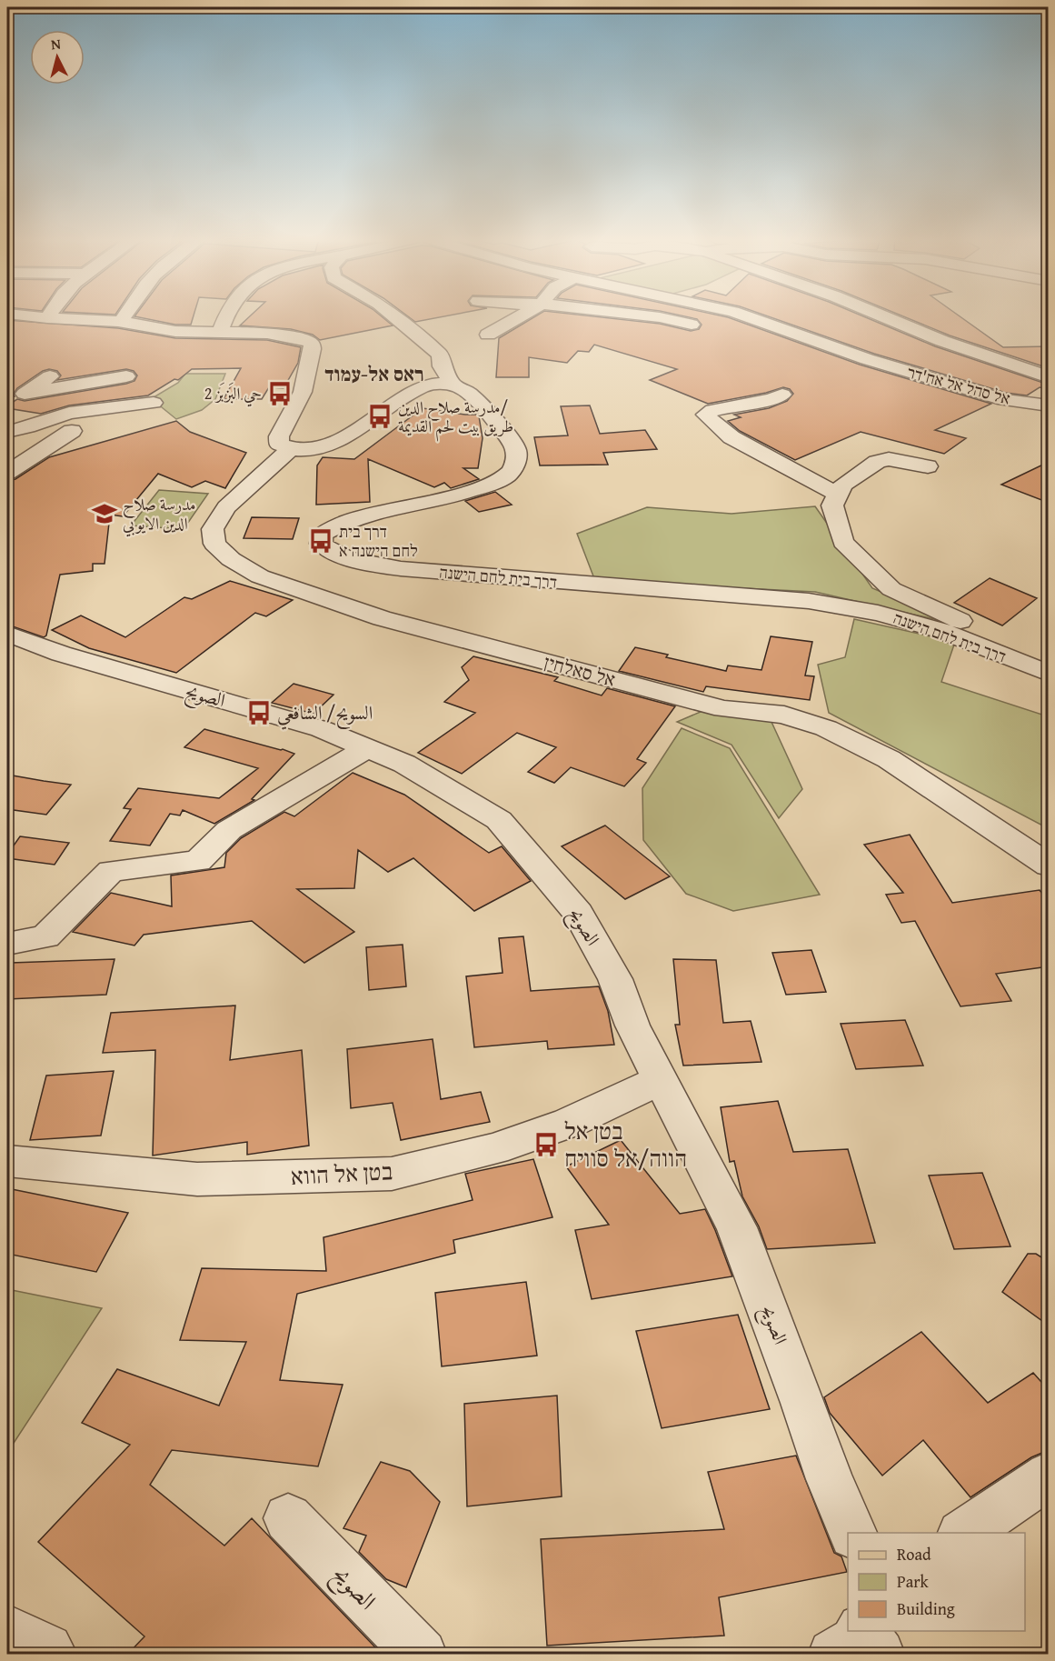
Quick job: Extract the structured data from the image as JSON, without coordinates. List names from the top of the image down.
{
  "streets": {
    "street": [
      "אל סהל אל אח'דר",
      "דרך בית לחם הישנה",
      "אל סאלחין",
      "الصويح",
      "בטן אל הווא"
    ]
  },
  "crossings": [
    ["الصويح", "בטן אל הווא"]
  ],
  "districts": ["ראס אל-עמוד"],
  "places": {
    "bus stop": [
      "حي البَزبَز 2",
      "مدرسة صلاح الدين/ طريق بيت لحم القديمة",
      "דרך בית לחם הישנה א",
      "السويح/ الشافعي",
      "בטן אל הווה/אל סוויח"
    ],
    "school or university": ["مدرسة صلاح الدين الايوبي"]
  },
  "legend": ["Road", "Park", "Building"],
  "north": "top"
}
